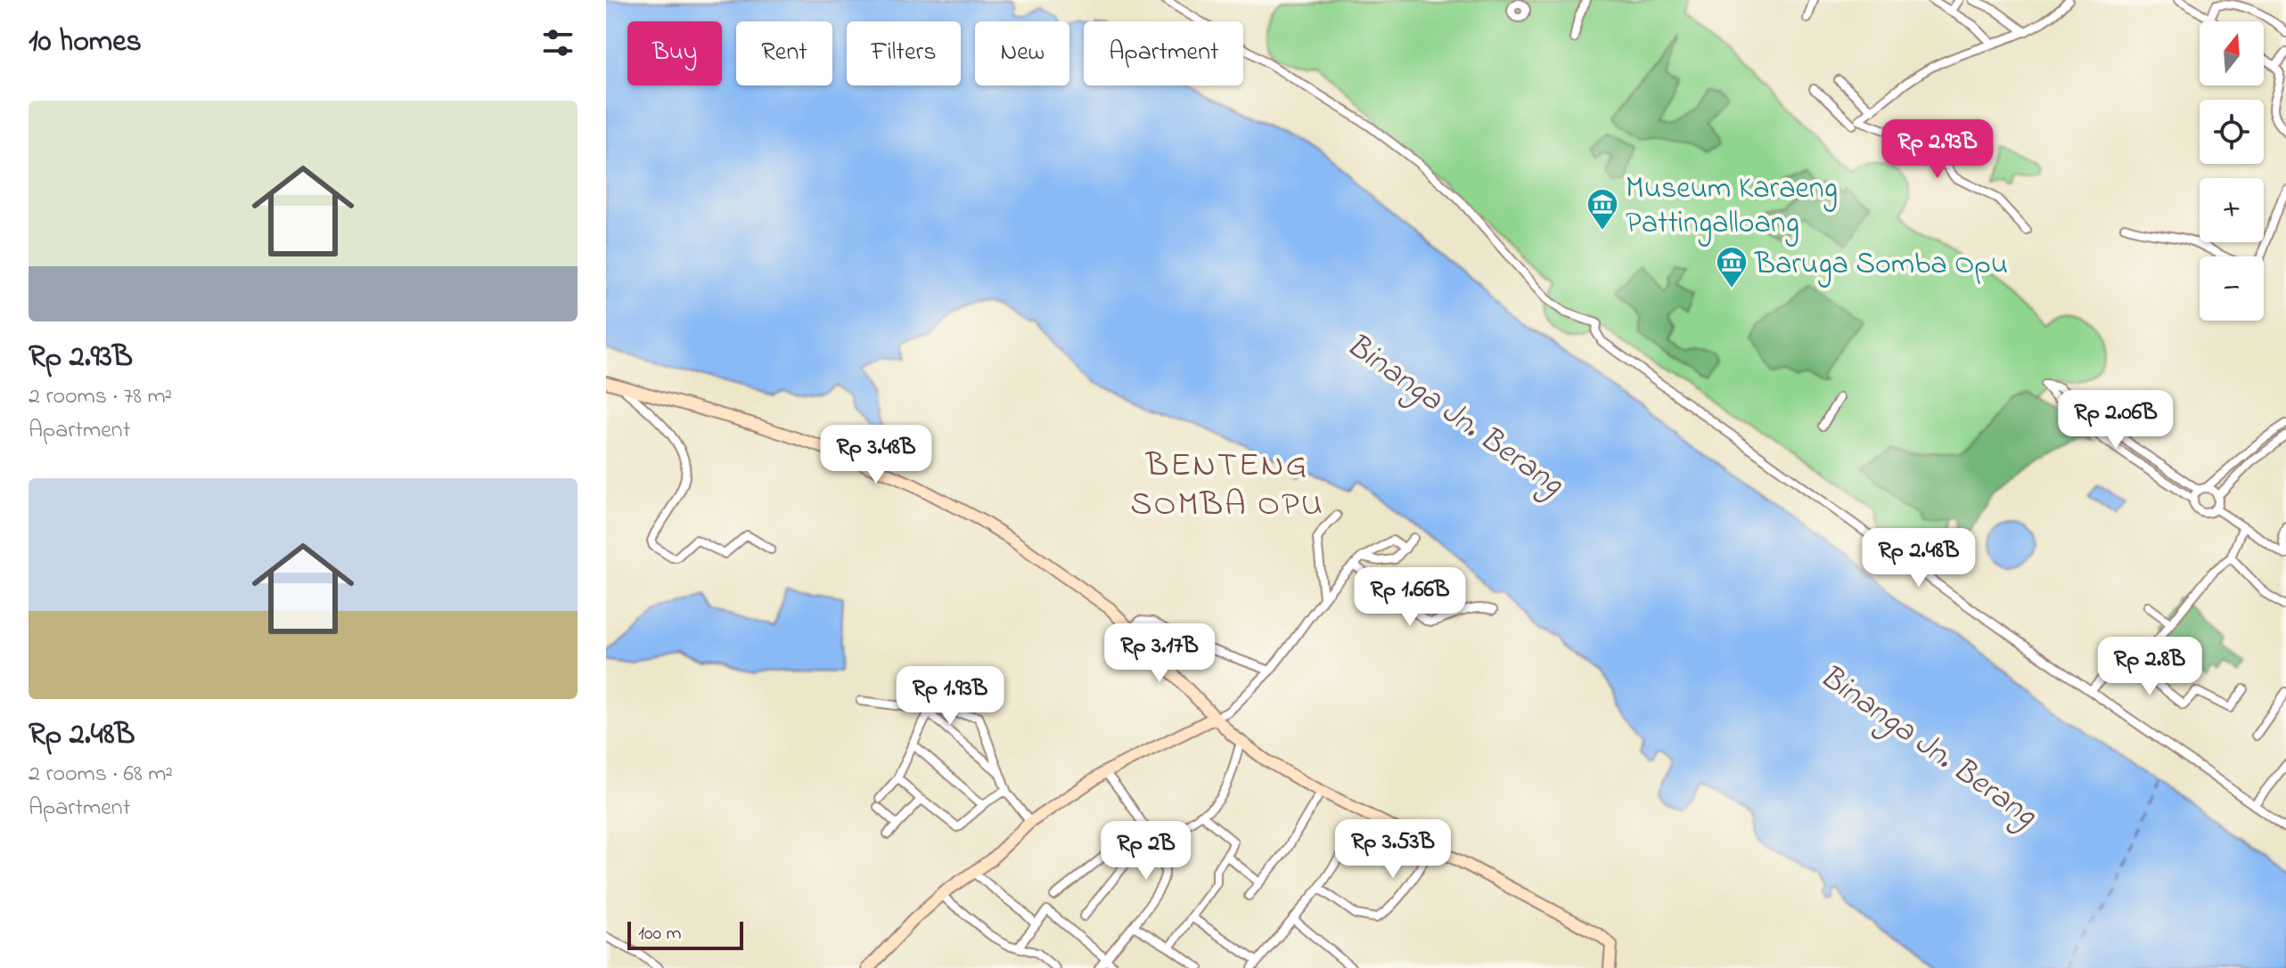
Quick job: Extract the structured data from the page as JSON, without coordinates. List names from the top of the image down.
{
  "districts": ["BENTENG SOMBA OPU"],
  "water": ["Binanga Jn. Berang"],
  "places": {
    "museum": ["Museum Karaeng Pattingalloang", "Baruga Somba Opu"]
  },
  "scale_bar": "100 m",
  "north": "top",
  "page": {
    "heading": "10 homes",
    "map_buttons": ["+", "−"],
    "chip": [
      "Buy",
      "Rent",
      "Filters",
      "New",
      "Apartment"
    ],
    "list": [
      {
        "name": "Rp 2.93B",
        "note": "2 rooms · 78 m² · Apartment"
      },
      {
        "name": "Rp 2.48B",
        "note": "2 rooms · 68 m² · Apartment"
      }
    ],
    "price": [
      "Rp 2.93B",
      "Rp 2.06B",
      "Rp 3.48B",
      "Rp 2.48B",
      "Rp 1.66B",
      "Rp 3.17B",
      "Rp 2.8B",
      "Rp 1.93B",
      "Rp 3.53B",
      "Rp 2B"
    ],
    "scale": "100 m"
  }
}
